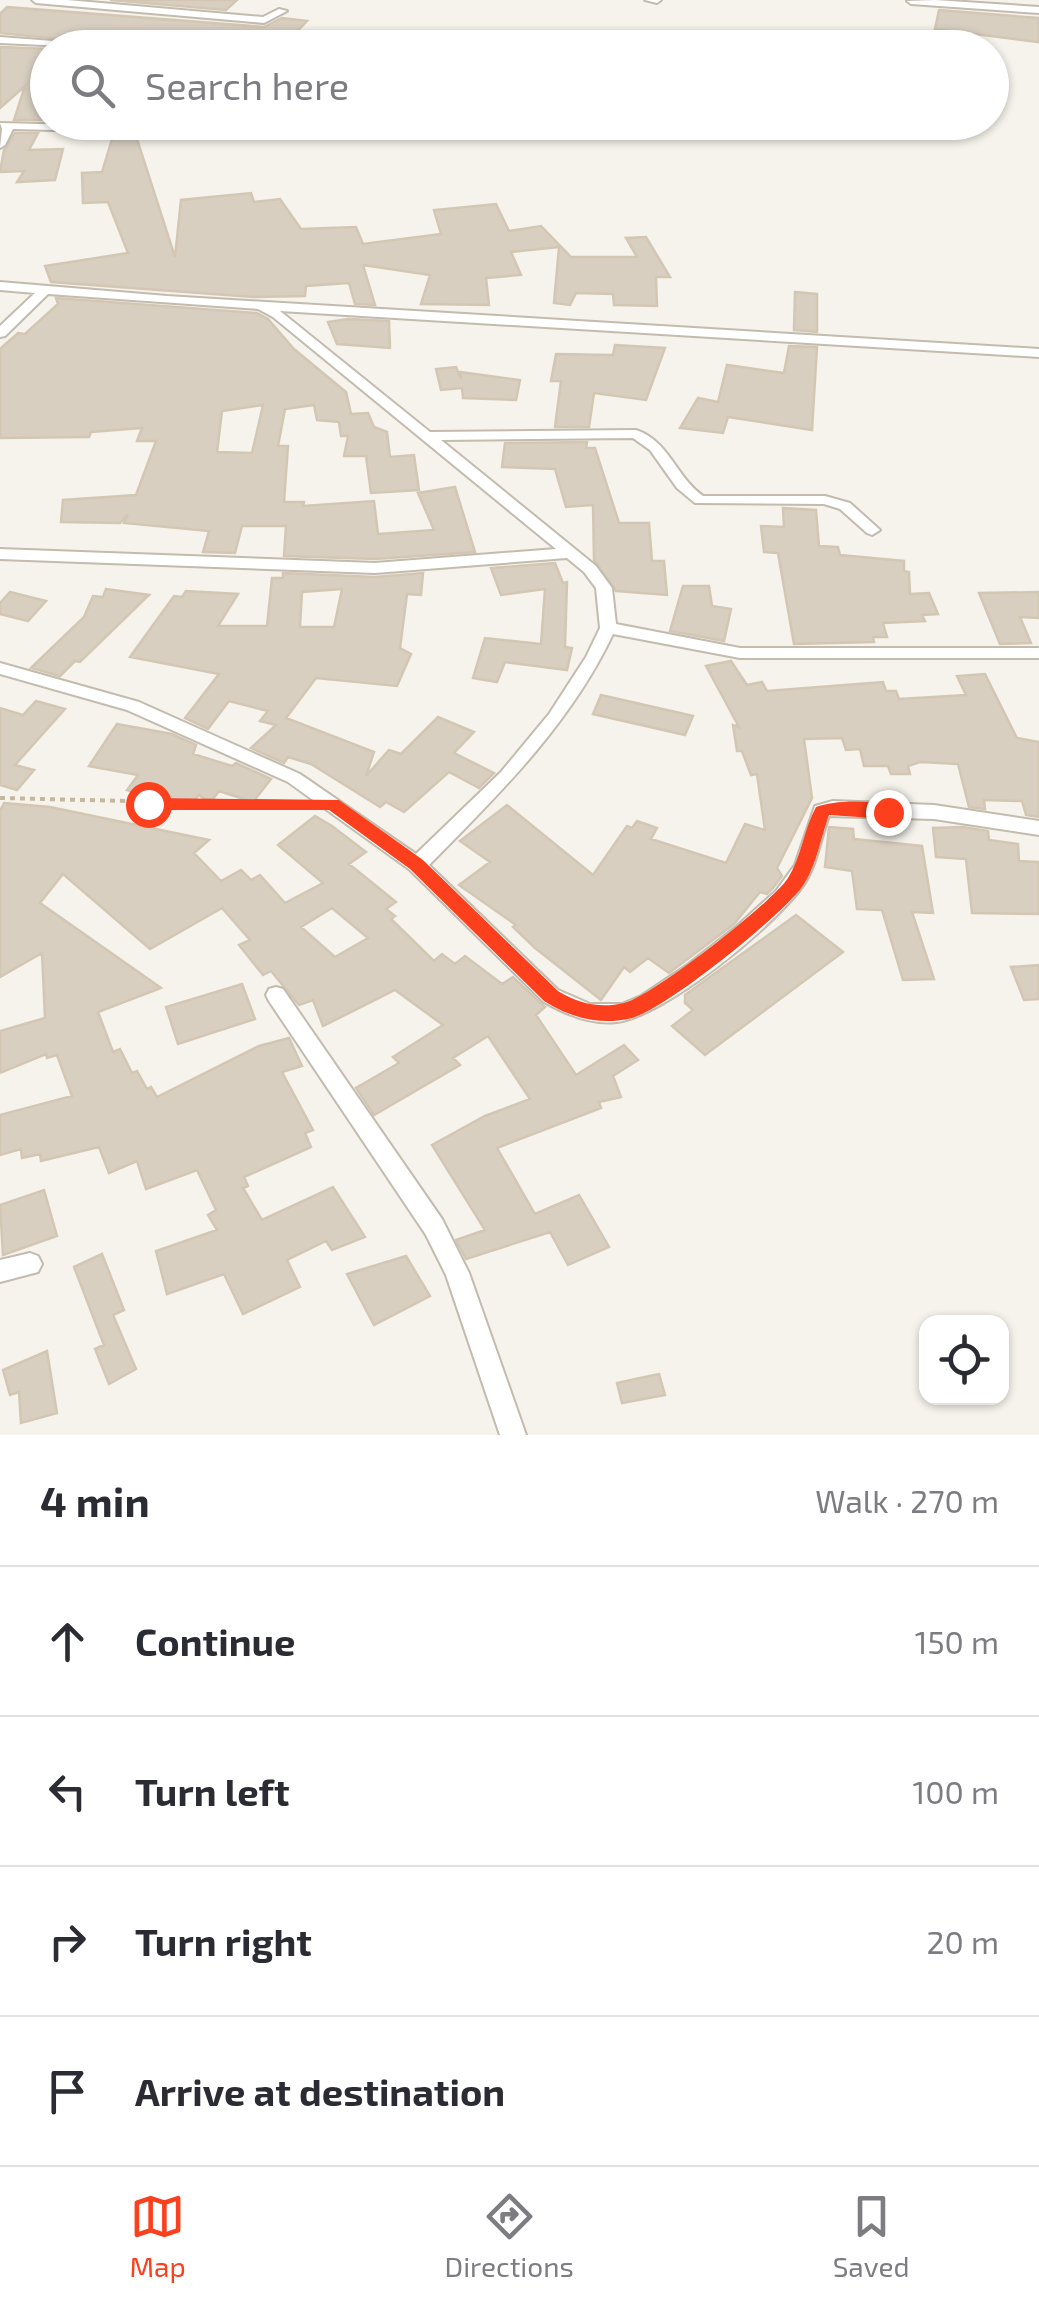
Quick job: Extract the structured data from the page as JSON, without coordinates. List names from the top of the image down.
{
  "page": {
    "search": "Search here",
    "heading": ["4 min", "Walk · 270 m"],
    "list": [
      ["Continue", "150 m"],
      ["Turn left", "100 m"],
      ["Turn right", "20 m"],
      "Arrive at destination"
    ],
    "nav": ["Map", "Directions", "Saved"]
  }
}
